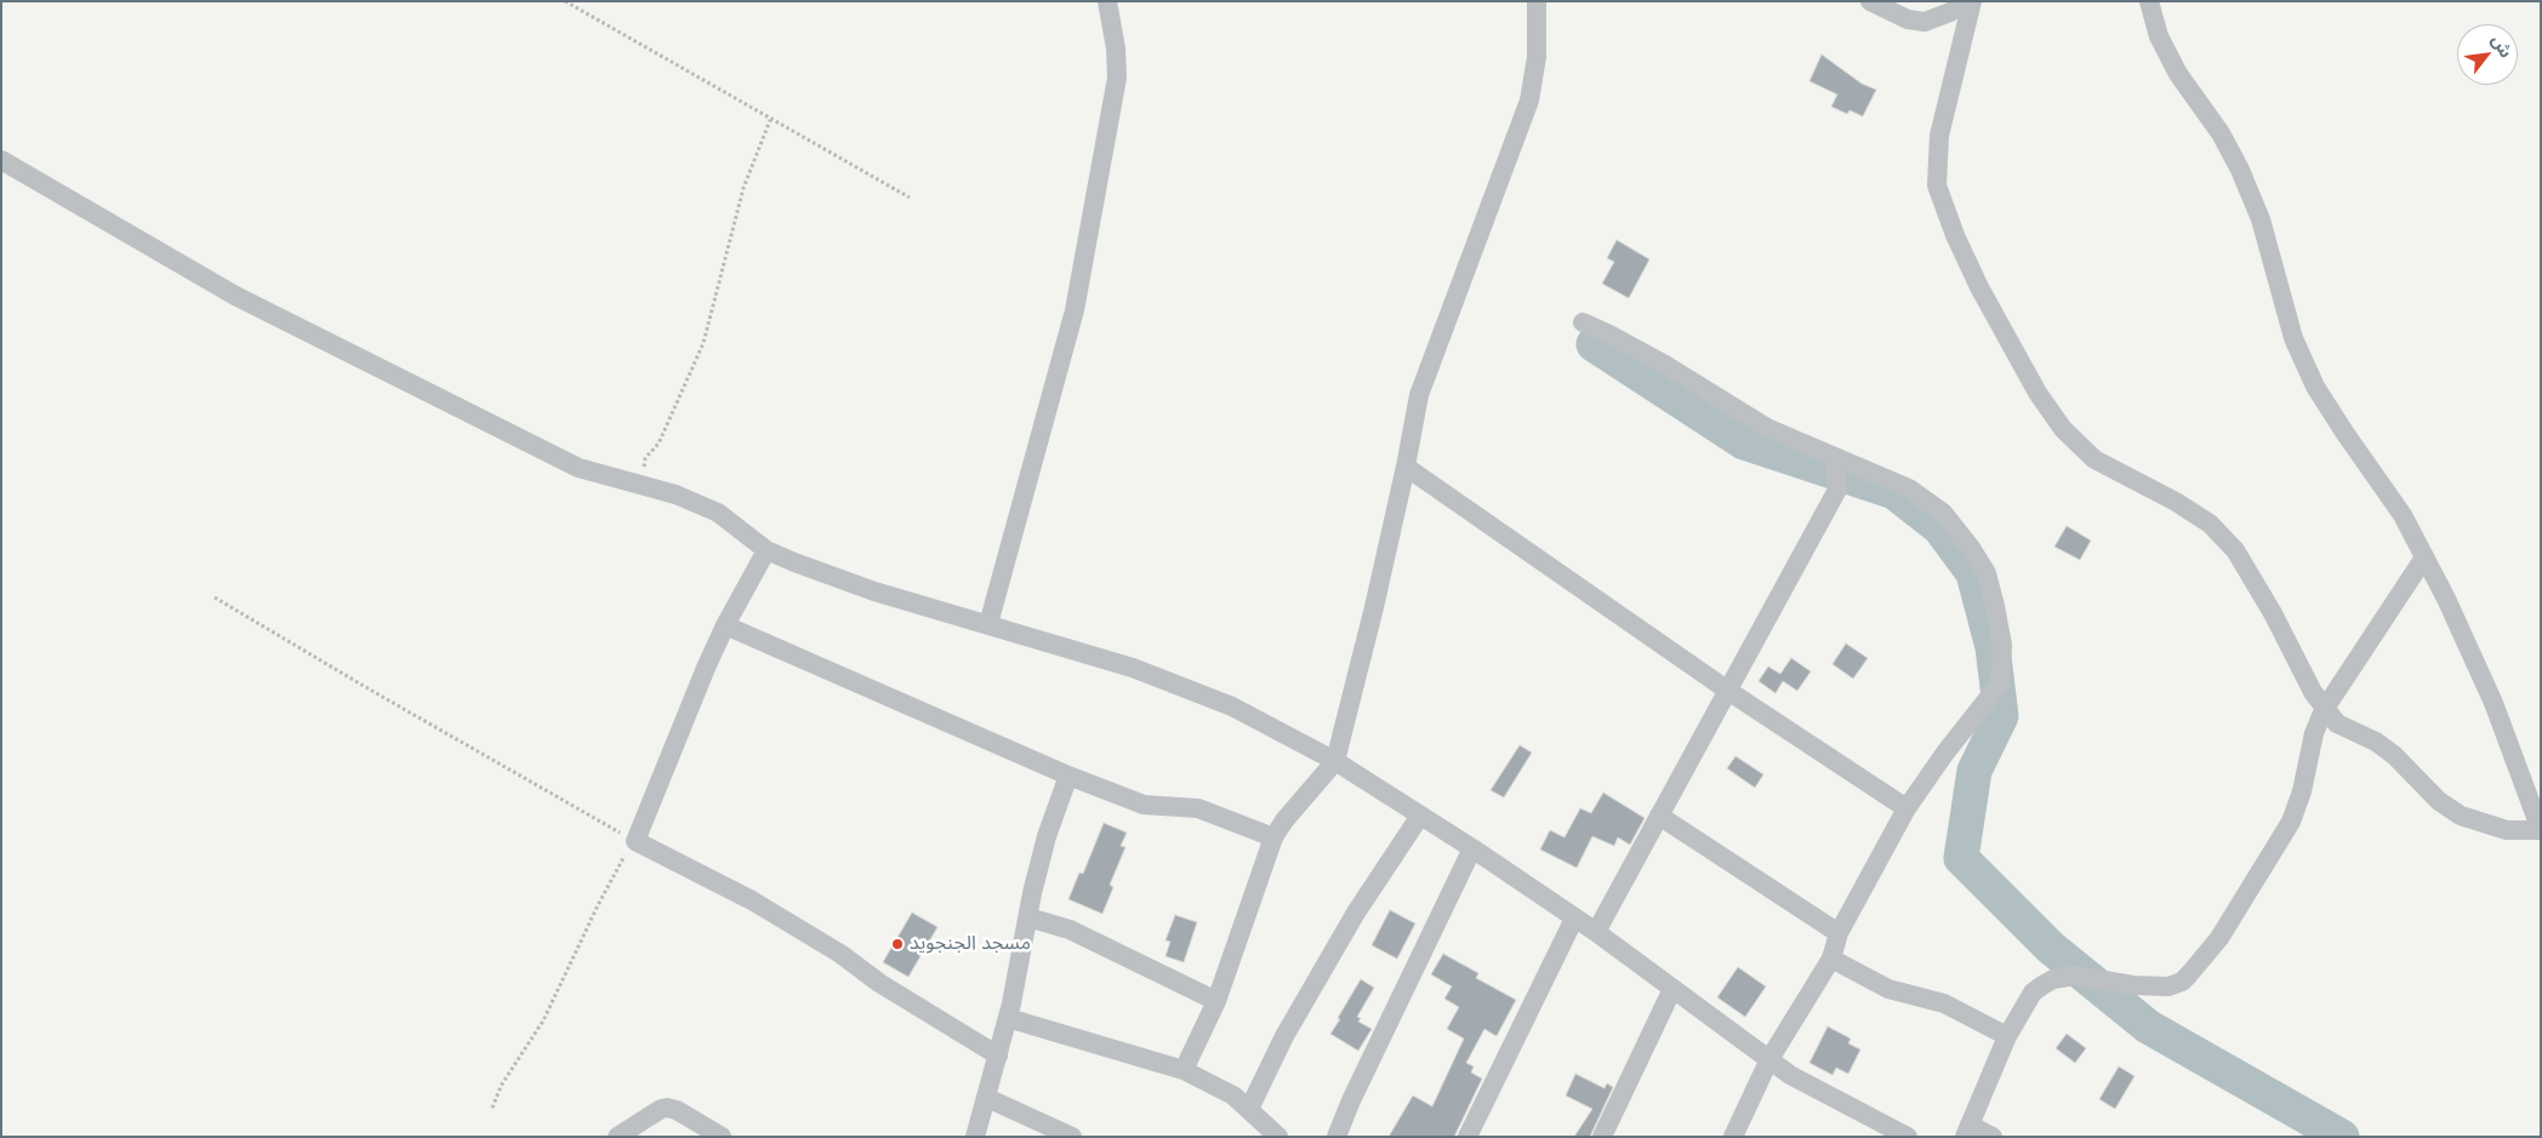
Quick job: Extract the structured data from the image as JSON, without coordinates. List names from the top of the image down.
{
  "places": ["مسجد الجنجويد"],
  "north": "top right"
}
